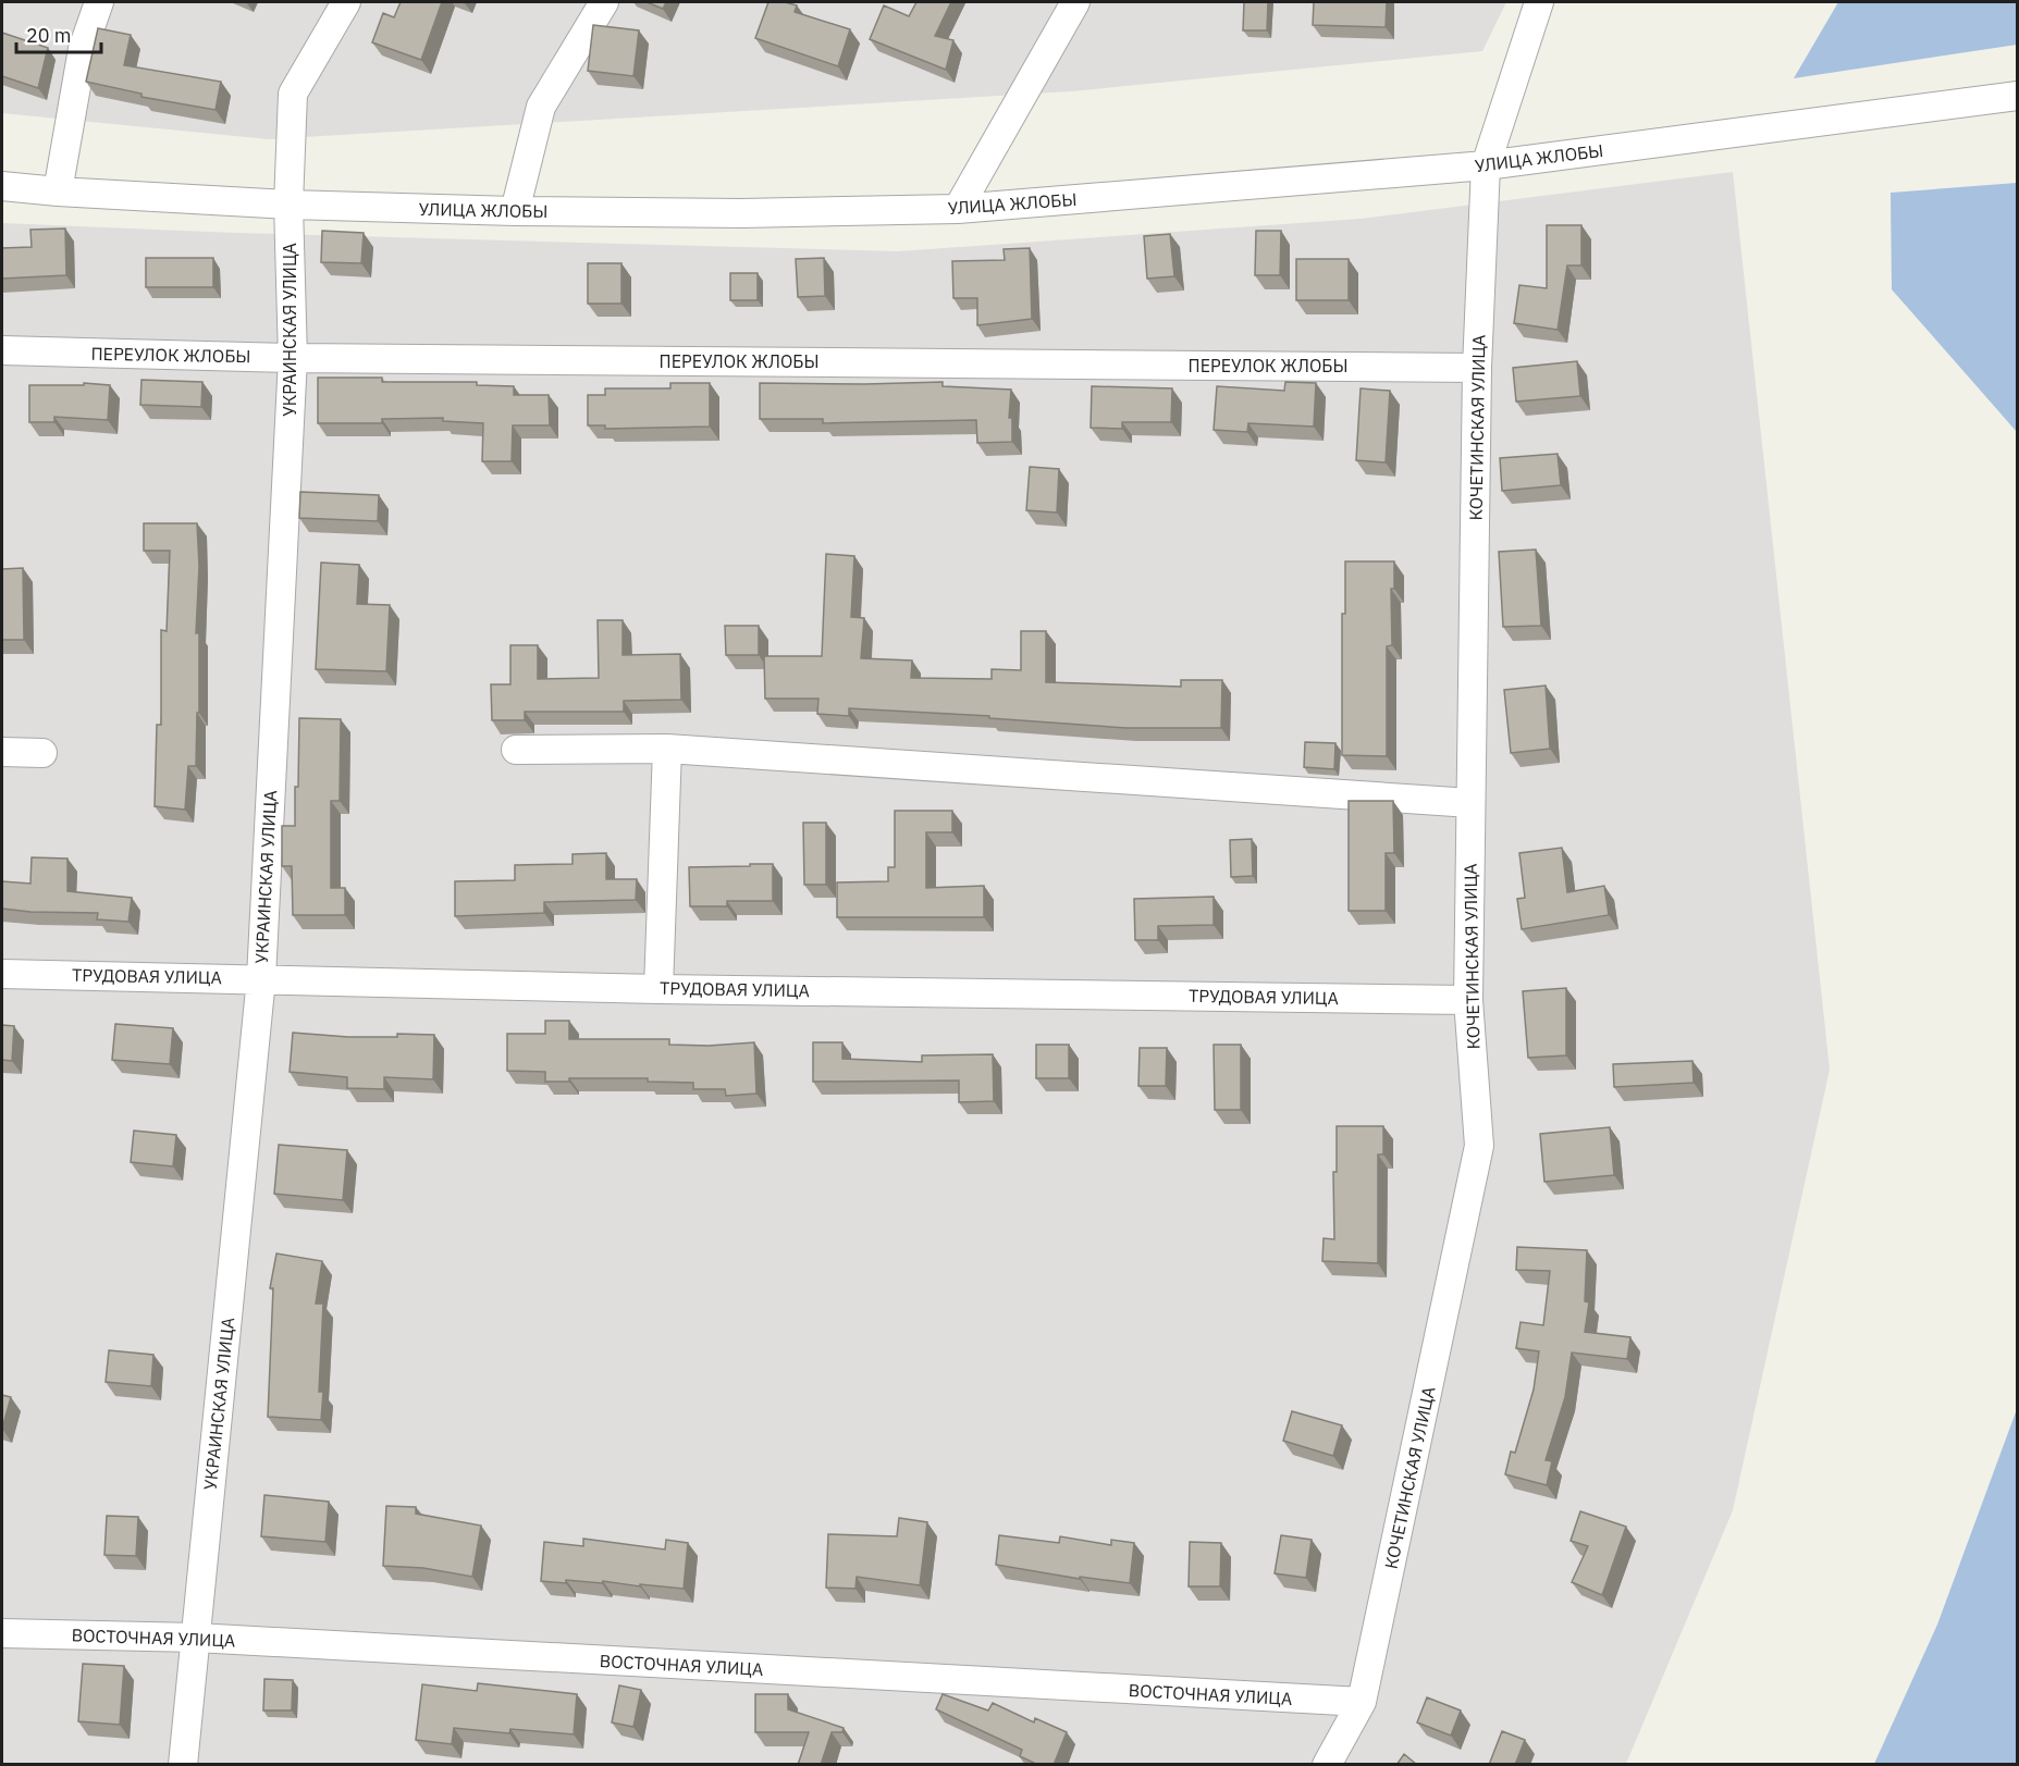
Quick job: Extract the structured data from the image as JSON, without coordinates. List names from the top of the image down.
{
  "streets": {
    "street": [
      "УЛИЦА ЖЛОБЫ",
      "УКРАИНСКАЯ УЛИЦА",
      "ПЕРЕУЛОК ЖЛОБЫ",
      "КОЧЕТИНСКАЯ УЛИЦА",
      "ТРУДОВАЯ УЛИЦА",
      "ВОСТОЧНАЯ УЛИЦА"
    ]
  },
  "crossings": [
    ["УЛИЦА ЖЛОБЫ", "УКРАИНСКАЯ УЛИЦА"],
    ["УЛИЦА ЖЛОБЫ", "КОЧЕТИНСКАЯ УЛИЦА"],
    ["УКРАИНСКАЯ УЛИЦА", "ПЕРЕУЛОК ЖЛОБЫ"],
    ["УКРАИНСКАЯ УЛИЦА", "ТРУДОВАЯ УЛИЦА"],
    ["УКРАИНСКАЯ УЛИЦА", "ВОСТОЧНАЯ УЛИЦА"],
    ["ПЕРЕУЛОК ЖЛОБЫ", "КОЧЕТИНСКАЯ УЛИЦА"],
    ["КОЧЕТИНСКАЯ УЛИЦА", "ТРУДОВАЯ УЛИЦА"],
    ["КОЧЕТИНСКАЯ УЛИЦА", "ВОСТОЧНАЯ УЛИЦА"]
  ],
  "scale_bar": "20 m"
}
